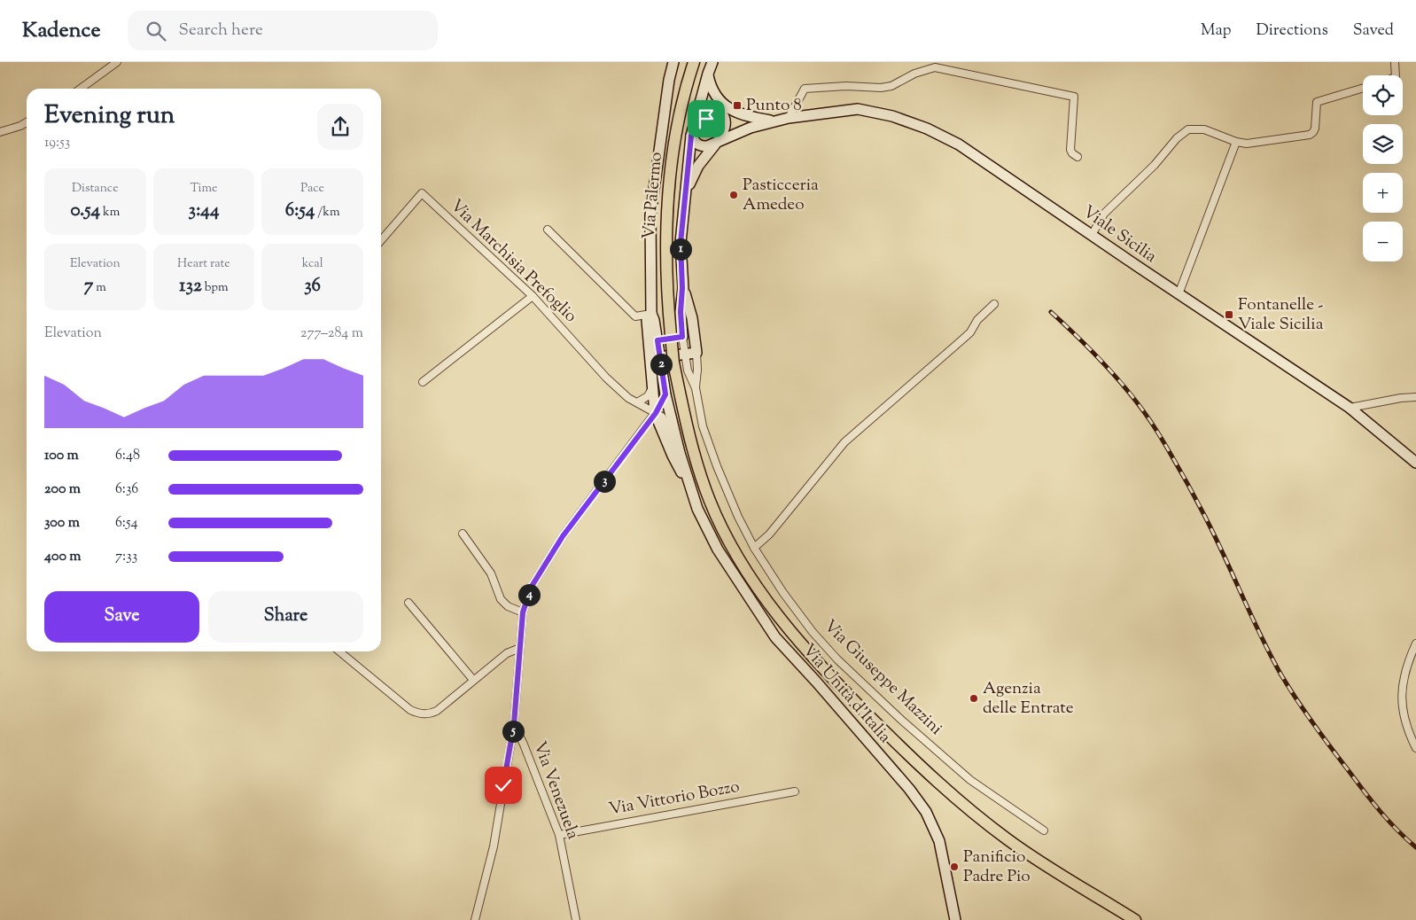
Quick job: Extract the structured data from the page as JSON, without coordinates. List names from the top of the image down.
{
  "streets": {
    "main road": ["Via Palermo"],
    "street": [
      "Viale Sicilia",
      "Via Marchisia Prefoglio",
      "Via Giuseppe Mazzini",
      "Via Unità d'Italia",
      "Via Venezuela",
      "Via Vittorio Bozzo"
    ]
  },
  "crossings": [
    ["Viale Sicilia", "Via Giuseppe Mazzini"],
    ["Via Marchisia Prefoglio", "Via Unità d'Italia"],
    ["Via Marchisia Prefoglio", "Via Venezuela"],
    ["Via Unità d'Italia", "Via Venezuela"],
    ["Via Venezuela", "Via Vittorio Bozzo"]
  ],
  "places": {
    "transit": ["Punto 8", "Fontanelle - Viale Sicilia"],
    "other": ["Pasticceria Amedeo", "Agenzia delle Entrate", "Panificio Padre Pio"]
  },
  "page": {
    "header": "Kadence",
    "search": "Search here",
    "nav": ["Map", "Directions", "Saved"],
    "map_buttons": ["+", "−"],
    "heading": ["Evening run", "19:53"],
    "stats": [
      ["Distance", "0.54 km"],
      ["Time", "3:44"],
      ["Pace", "6:54 /km"],
      ["Elevation", "7 m"],
      ["Heart rate", "132 bpm"],
      ["kcal", "36"]
    ],
    "pins": [
      "1",
      "2",
      "3",
      "4",
      "5"
    ],
    "chart": ["Elevation", "277–284 m"],
    "list": [
      {
        "name": "100 m",
        "note": "6:48"
      },
      {
        "name": "200 m",
        "note": "6:36"
      },
      {
        "name": "300 m",
        "note": "6:54"
      },
      {
        "name": "400 m",
        "note": "7:33"
      }
    ],
    "buttons": ["Save", "Share"]
  }
}
